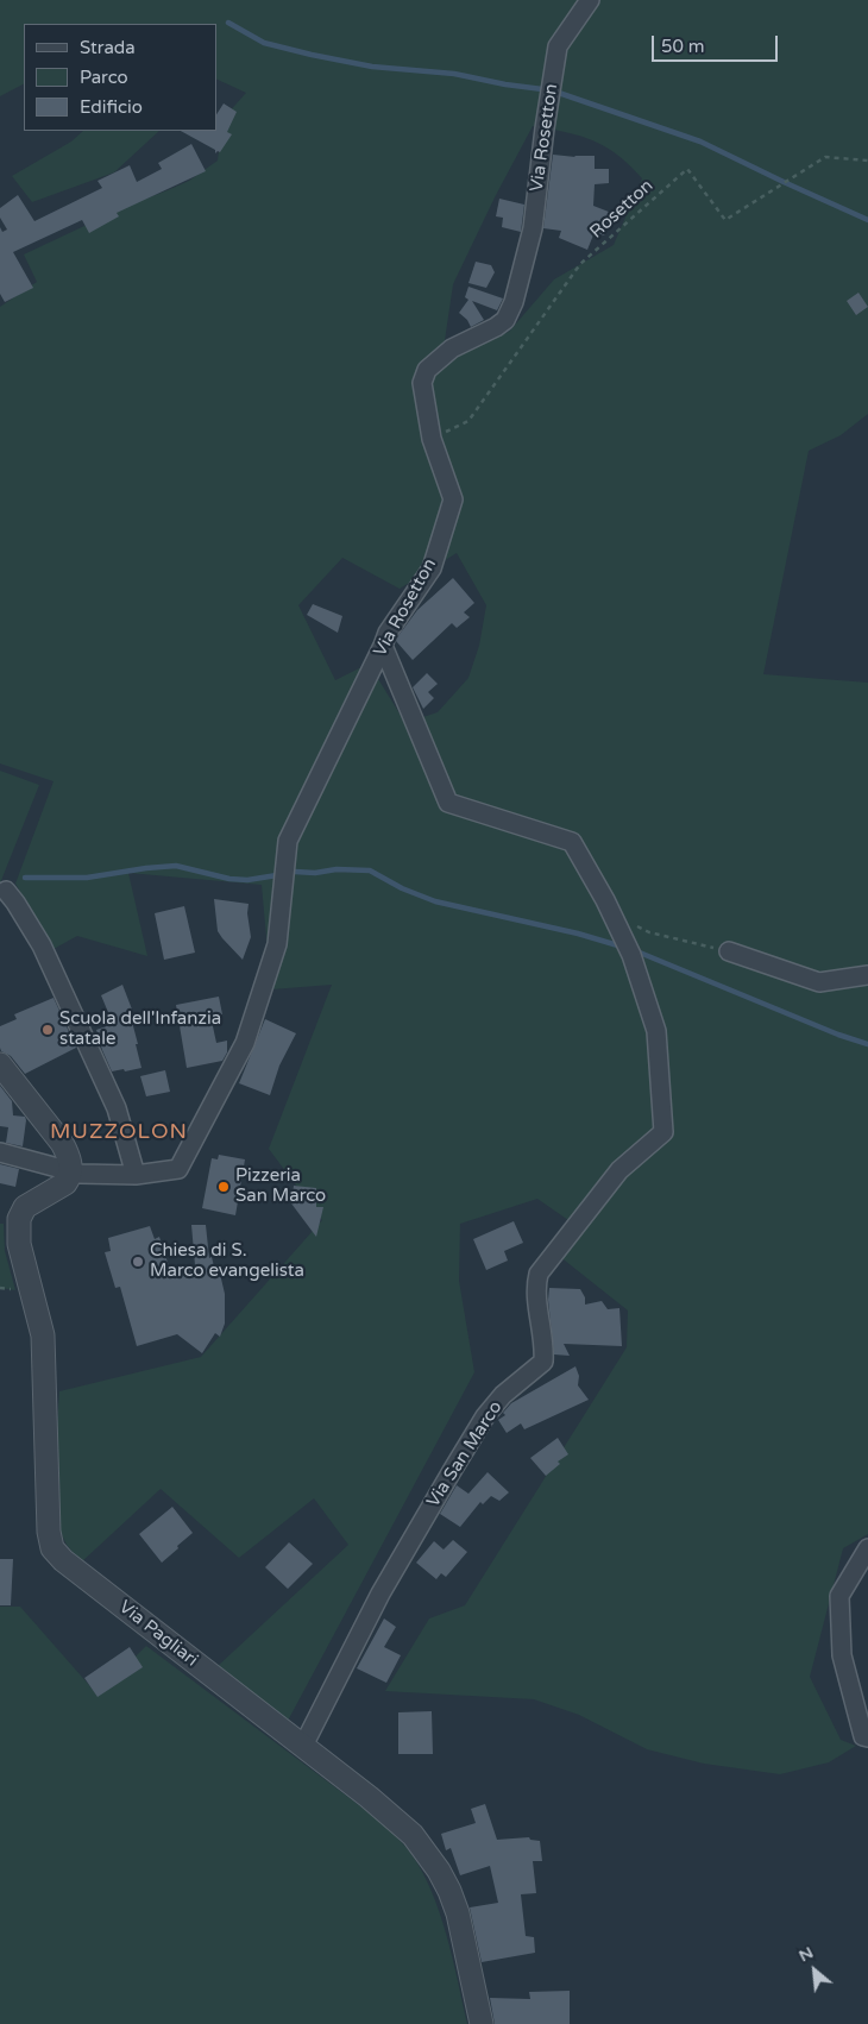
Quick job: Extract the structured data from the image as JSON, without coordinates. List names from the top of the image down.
{
  "streets": {
    "street": ["Via Rosetton", "Via San Marco", "Via Pagliari"],
    "path": ["Rosetton"]
  },
  "crossings": [
    ["Via Rosetton", "Rosetton"],
    ["Via San Marco", "Via Pagliari"]
  ],
  "districts": ["MUZZOLON"],
  "places": ["Scuola dell'Infanzia statale", "Pizzeria San Marco", "Chiesa di S. Marco evangelista"],
  "legend": ["Strada", "Parco", "Edificio"],
  "scale_bar": "50 m",
  "north": "top left"
}
